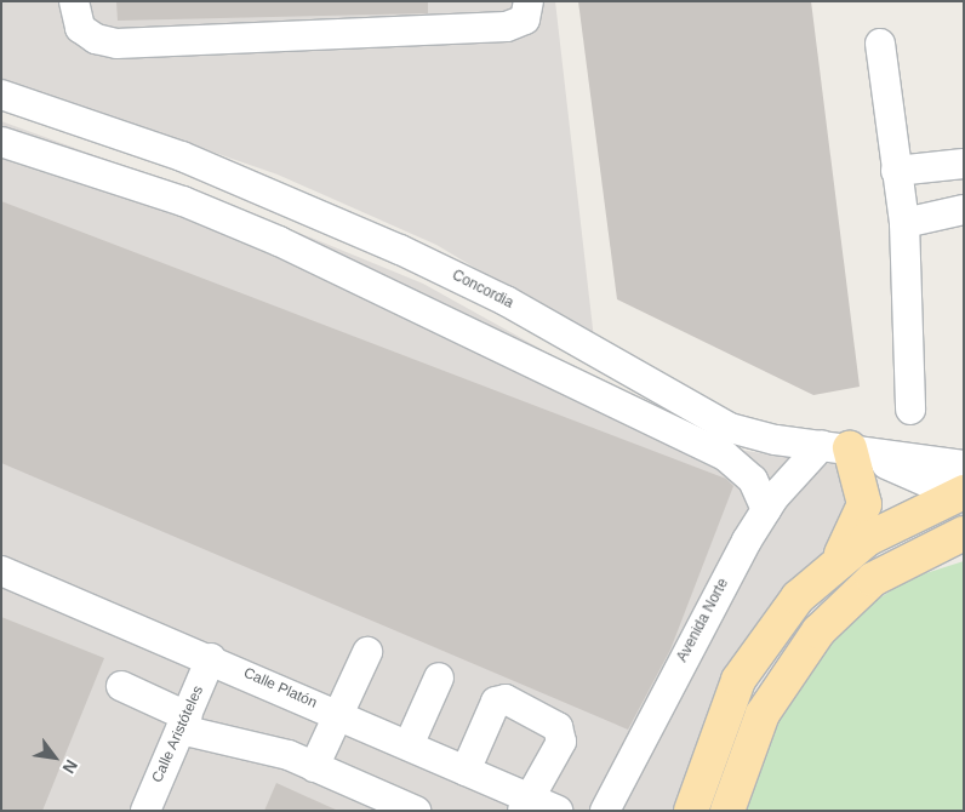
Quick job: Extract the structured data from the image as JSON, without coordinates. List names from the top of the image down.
{
  "streets": {
    "street": [
      "Concordia",
      "Avenida Norte",
      "Calle Platón",
      "Calle Aristóteles"
    ]
  },
  "crossings": [
    ["Concordia", "Avenida Norte"],
    ["Calle Platón", "Calle Aristóteles"]
  ],
  "north": "bottom right"
}
